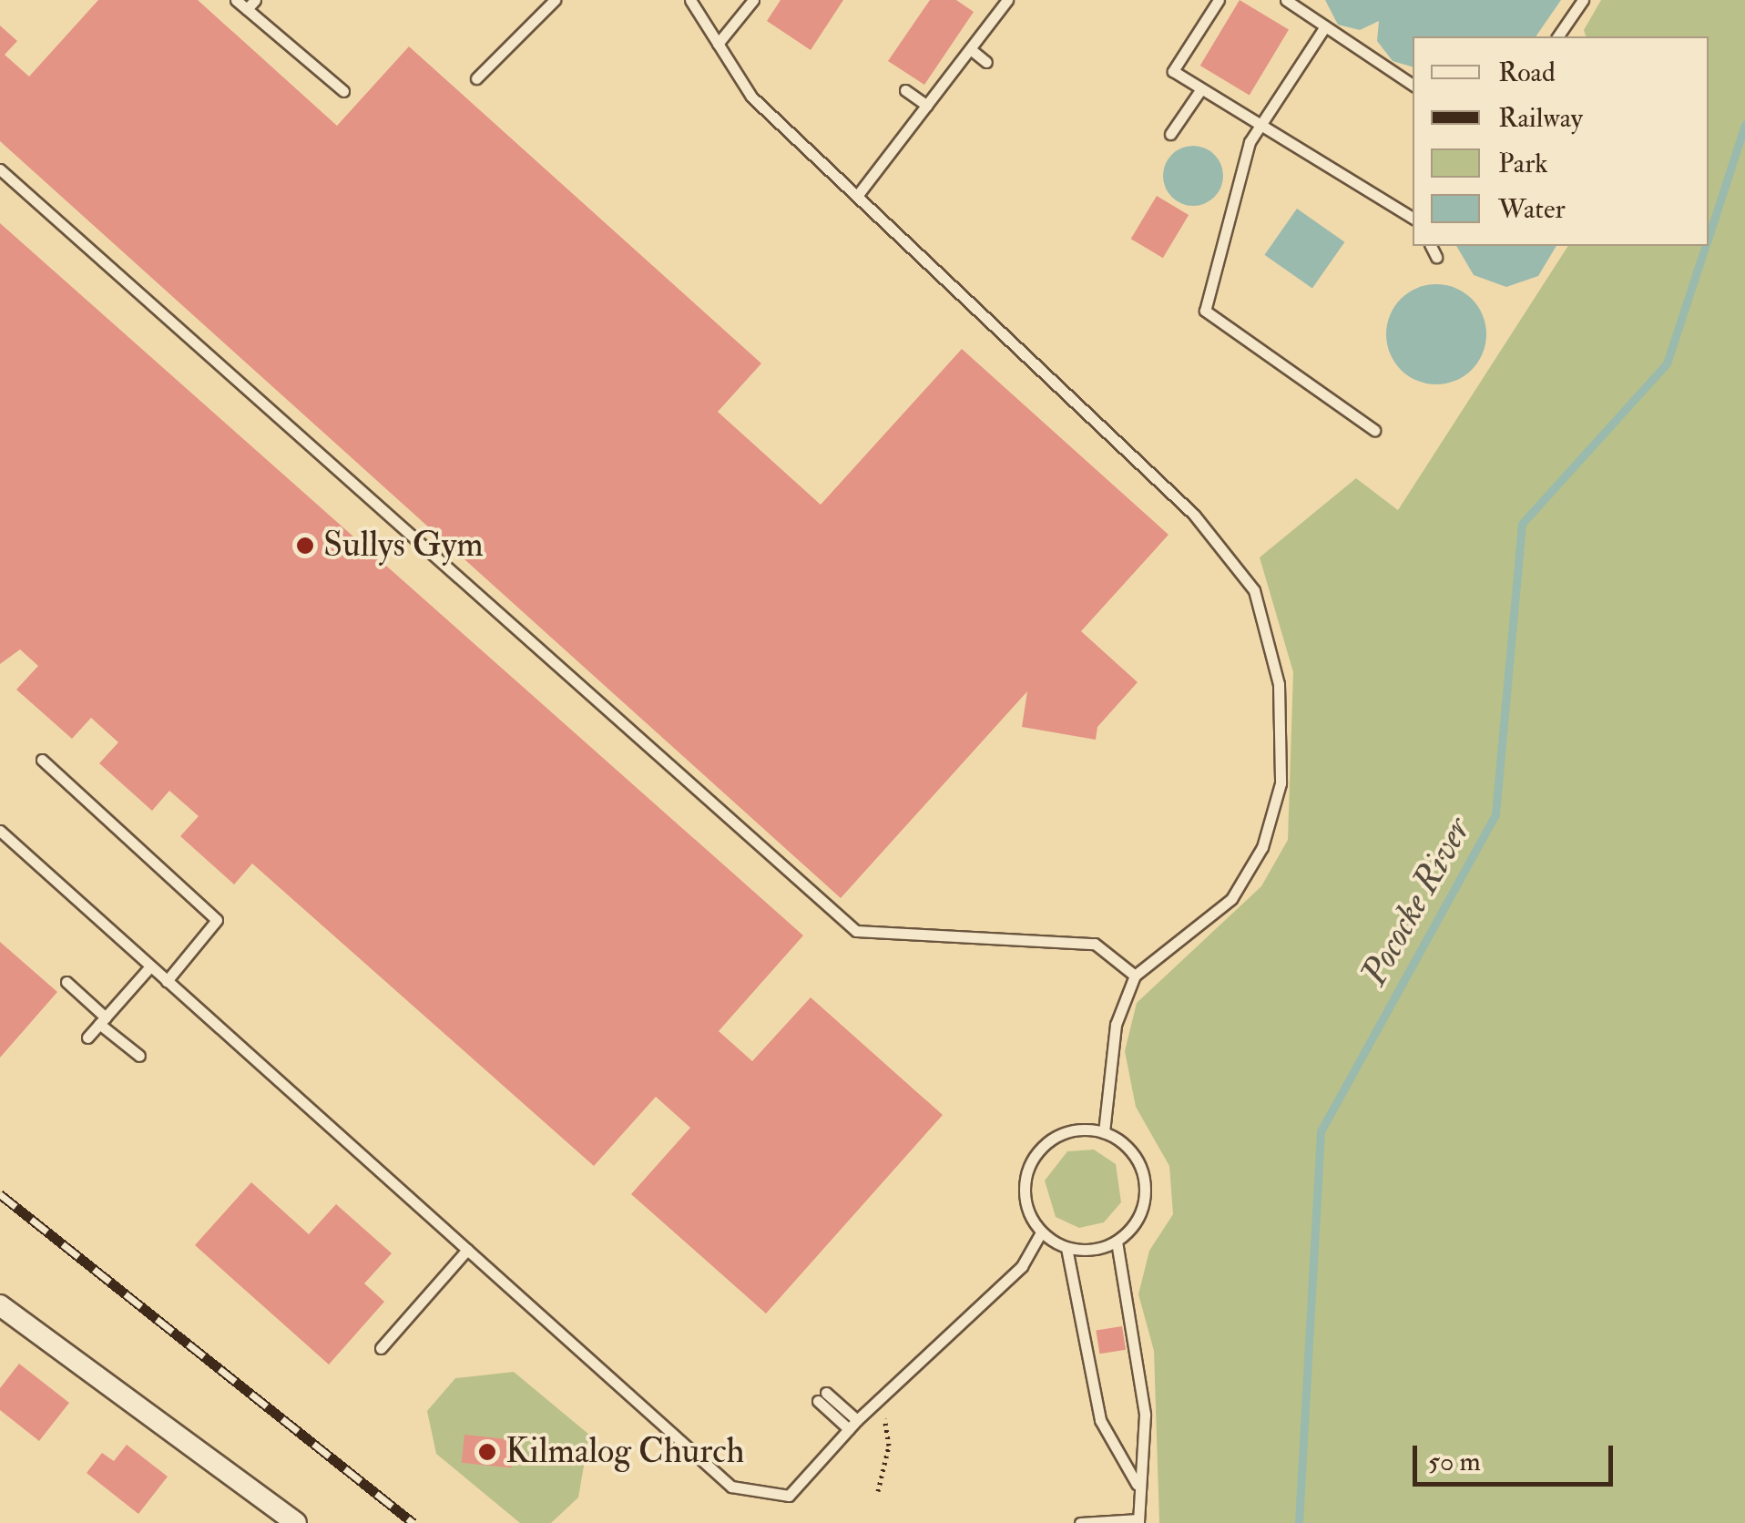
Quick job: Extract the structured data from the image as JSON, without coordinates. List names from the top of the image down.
{
  "water": ["Pococke River"],
  "places": ["Sullys Gym", "Kilmalog Church"],
  "legend": [
    "Road",
    "Railway",
    "Park",
    "Water"
  ],
  "scale_bar": "50 m"
}
